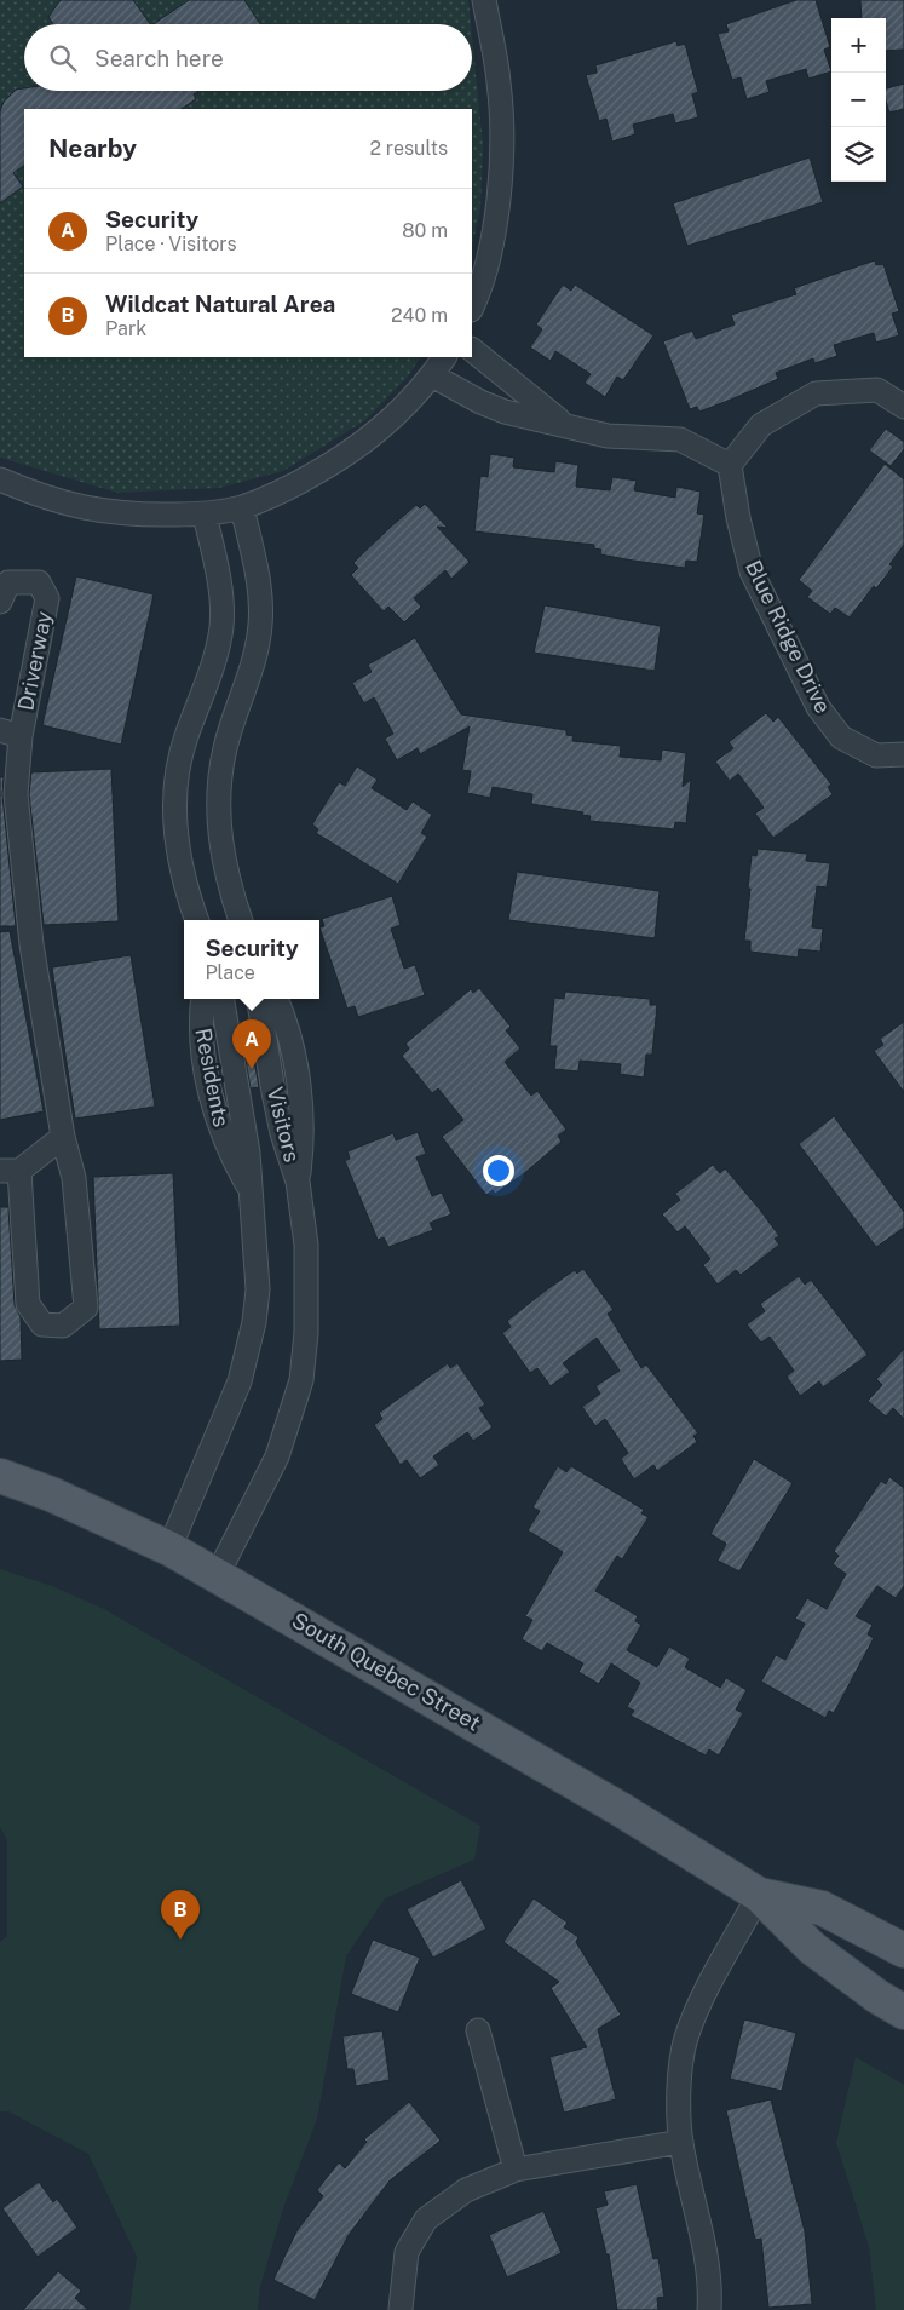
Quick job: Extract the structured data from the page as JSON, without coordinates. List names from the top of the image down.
{
  "streets": {
    "main road": ["South Quebec Street"],
    "street": [
      "Blue Ridge Drive",
      "Driverway",
      "Residents",
      "Visitors"
    ]
  },
  "crossings": [
    ["Residents", "Visitors"],
    ["Visitors", "South Quebec Street"]
  ],
  "page": {
    "map_buttons": ["+", "−"],
    "search": "Search here",
    "heading": ["Nearby", "2 results"],
    "list": [
      {
        "mark": "A",
        "name": "Security",
        "note": "Place · Visitors",
        "value": "80 m"
      },
      {
        "mark": "B",
        "name": "Wildcat Natural Area",
        "note": "Park",
        "value": "240 m"
      }
    ],
    "popup": ["Security", "Place"],
    "pins": ["A", "B"]
  }
}
